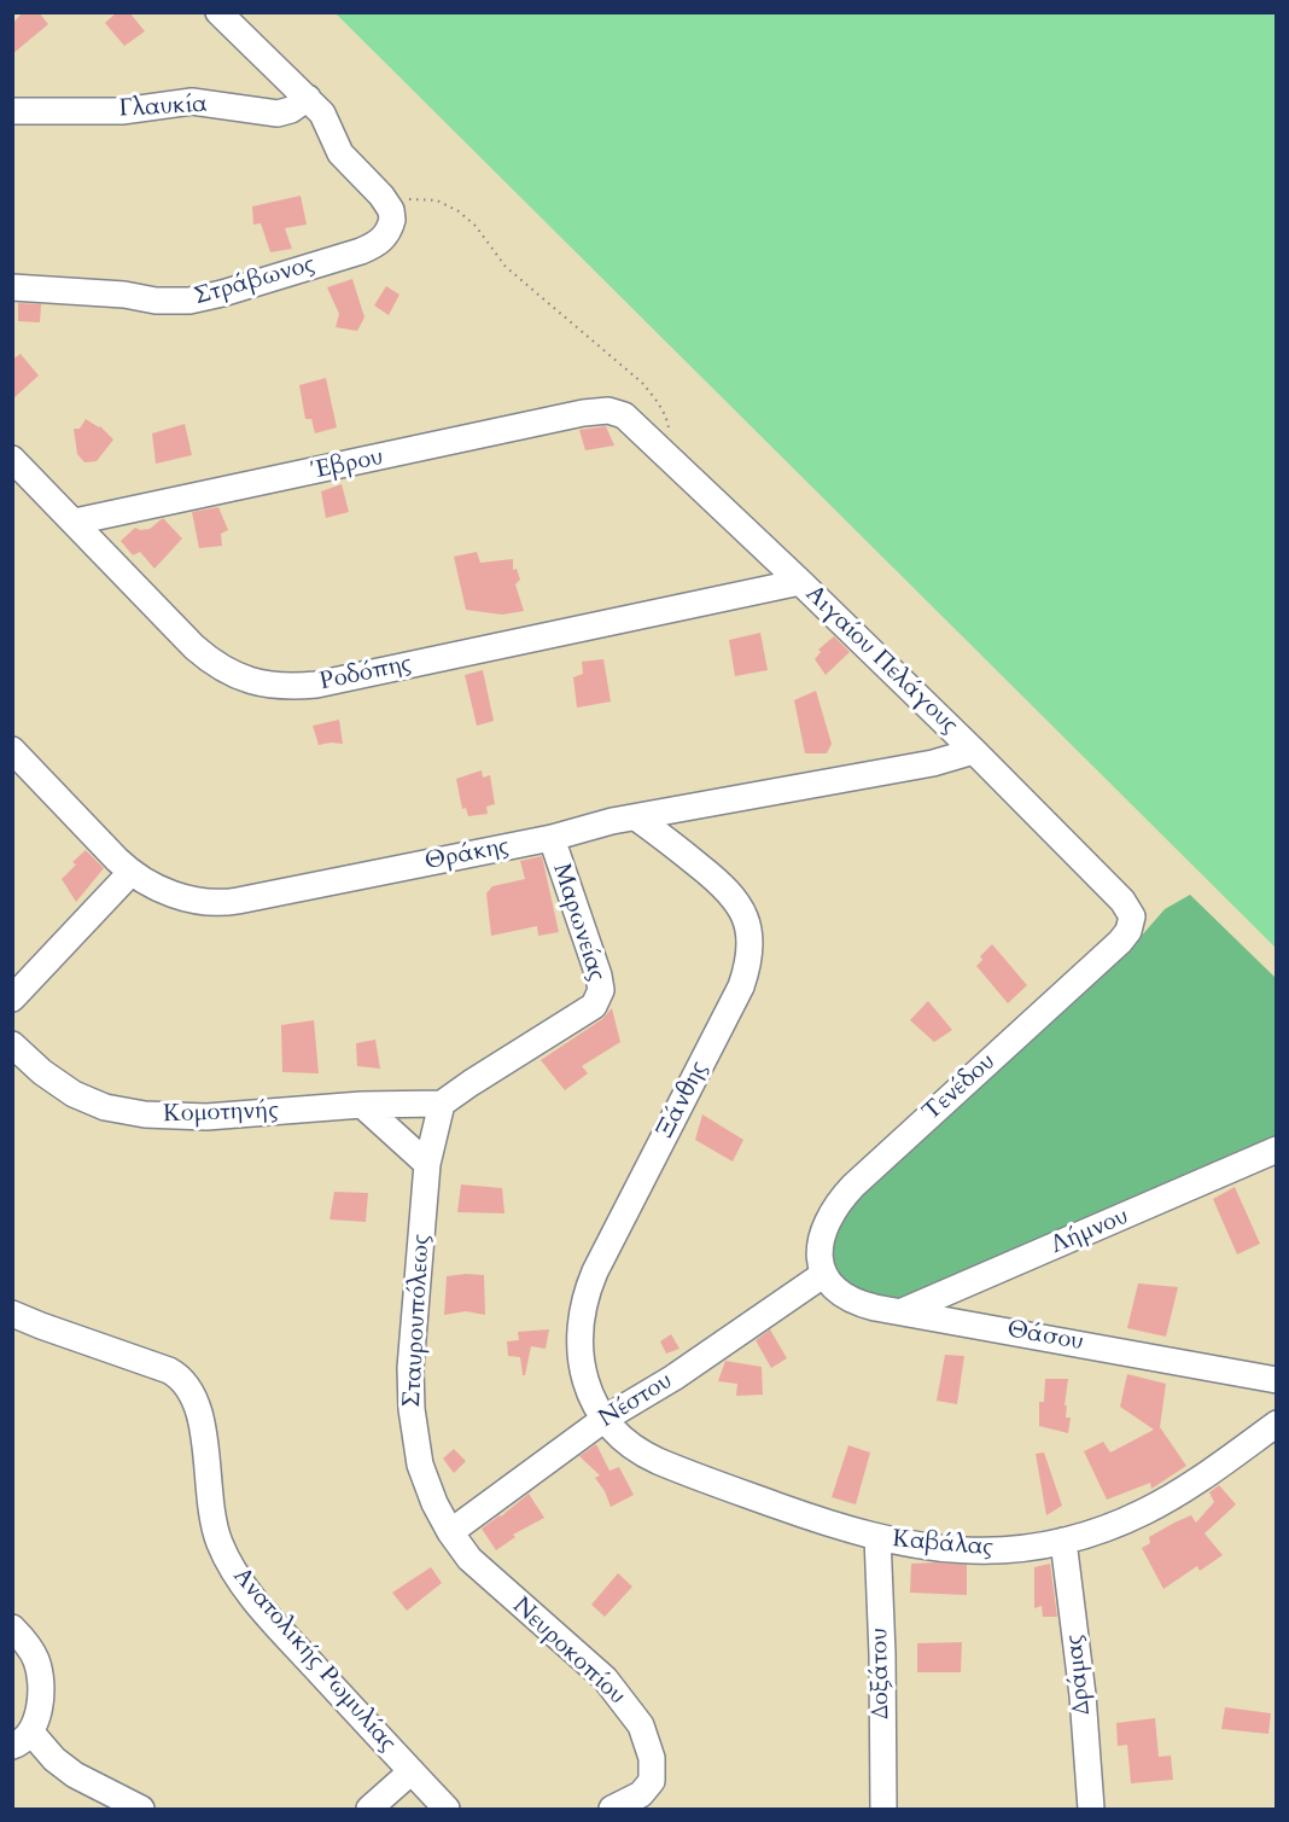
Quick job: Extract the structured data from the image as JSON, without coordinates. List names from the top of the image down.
{
  "streets": {
    "street": [
      "Γλαυκία",
      "Στράβωνος",
      "Έβρου",
      "Αιγαίου Πελάγους",
      "Ροδόπης",
      "Θράκης",
      "Μαρωνείας",
      "Τενέδου",
      "Ξάνθης",
      "Κομοτηνής",
      "Λήμνου",
      "Σταυρουπόλεως",
      "Θάσου",
      "Νέστου",
      "Καβάλας",
      "Νευροκοπίου",
      "Ανατολικής Ρωμυλίας",
      "Δοξάτου",
      "Δράμας"
    ]
  },
  "crossings": [
    ["Έβρου", "Αιγαίου Πελάγους"],
    ["Έβρου", "Ροδόπης"],
    ["Αιγαίου Πελάγους", "Ροδόπης"],
    ["Αιγαίου Πελάγους", "Θράκης"],
    ["Αιγαίου Πελάγους", "Τενέδου"],
    ["Θράκης", "Μαρωνείας"],
    ["Θράκης", "Ξάνθης"],
    ["Μαρωνείας", "Κομοτηνής"],
    ["Μαρωνείας", "Σταυρουπόλεως"],
    ["Τενέδου", "Θάσου"],
    ["Τενέδου", "Νέστου"],
    ["Ξάνθης", "Νέστου"],
    ["Ξάνθης", "Καβάλας"],
    ["Κομοτηνής", "Σταυρουπόλεως"],
    ["Λήμνου", "Θάσου"],
    ["Σταυρουπόλεως", "Νέστου"],
    ["Σταυρουπόλεως", "Νευροκοπίου"],
    ["Θάσου", "Νέστου"],
    ["Νέστου", "Καβάλας"],
    ["Νέστου", "Νευροκοπίου"],
    ["Καβάλας", "Δοξάτου"],
    ["Καβάλας", "Δράμας"]
  ]
}
